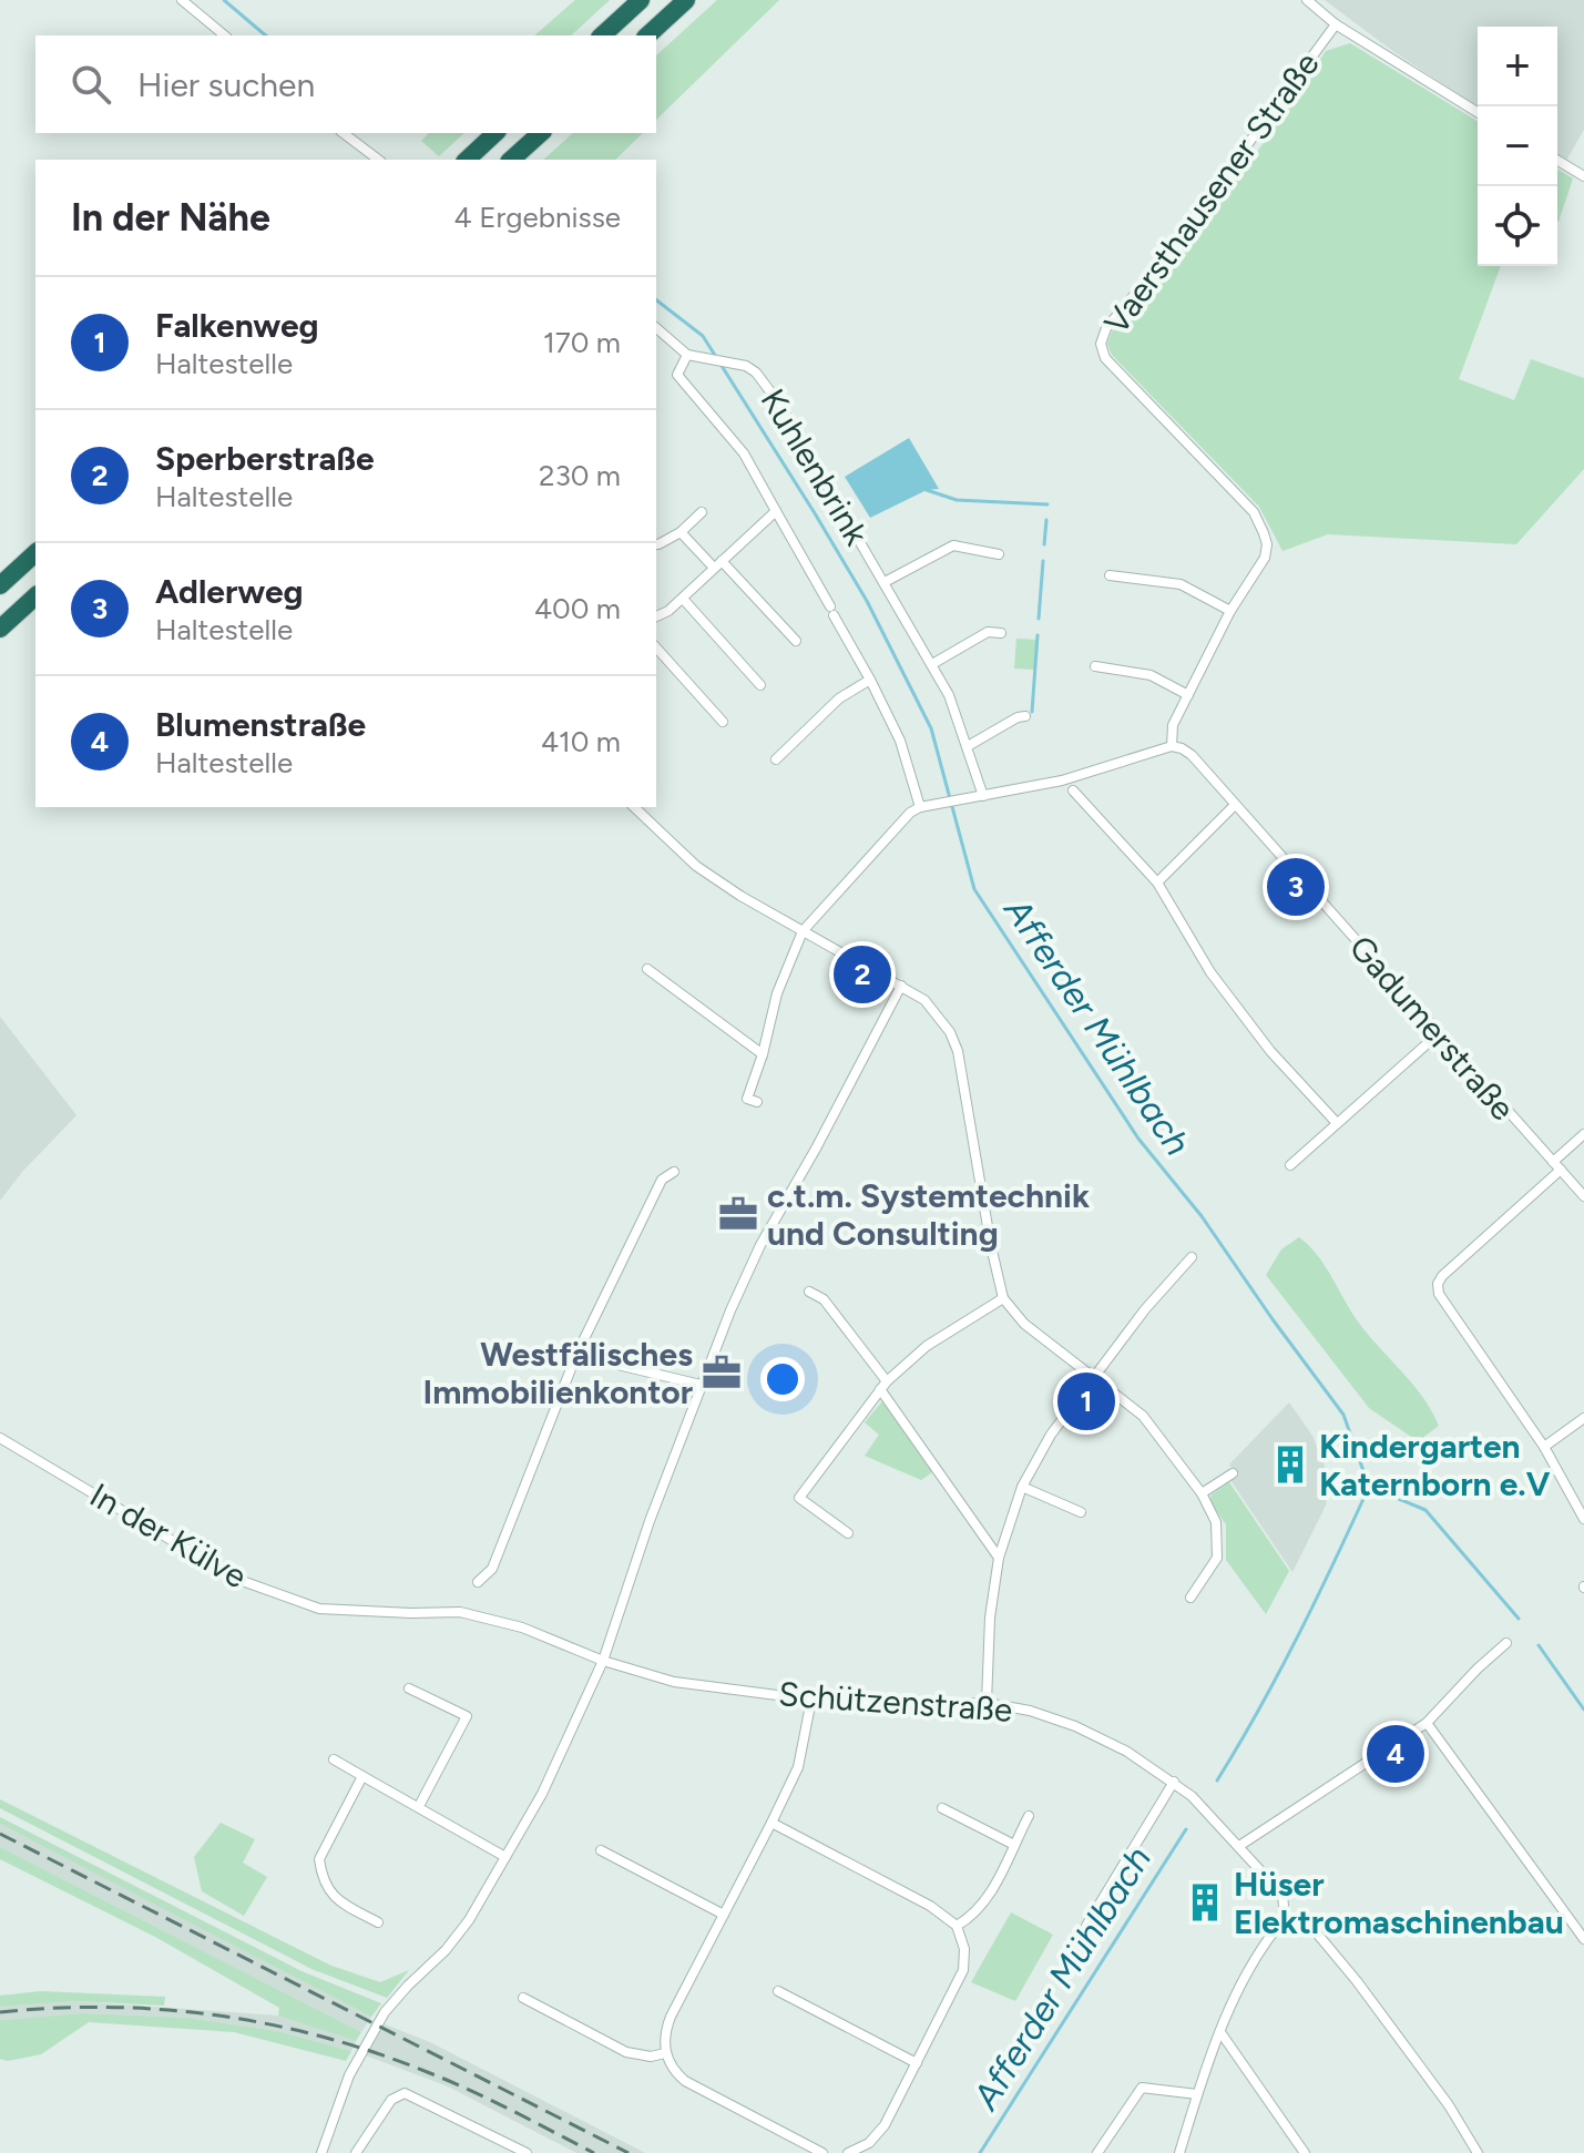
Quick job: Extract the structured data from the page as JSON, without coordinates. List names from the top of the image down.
{
  "streets": {
    "street": [
      "Vaersthausener Straße",
      "Kuhlenbrink",
      "Gadumerstraße",
      "In der Külve",
      "Schützenstraße"
    ]
  },
  "crossings": [
    ["Vaersthausener Straße", "Gadumerstraße"],
    ["In der Külve", "Schützenstraße"]
  ],
  "water": ["Afferder Mühlbach"],
  "places": {
    "office": ["c.t.m. Systemtechnik und Consulting", "Westfälisches Immobilienkontor"],
    "building": ["Kindergarten Katernborn e.V", "Hüser Elektromaschinenbau"]
  },
  "page": {
    "map_buttons": ["+", "−"],
    "search": "Hier suchen",
    "heading": ["In der Nähe", "4 Ergebnisse"],
    "list": [
      {
        "mark": "1",
        "name": "Falkenweg",
        "note": "Haltestelle",
        "value": "170 m"
      },
      {
        "mark": "2",
        "name": "Sperberstraße",
        "note": "Haltestelle",
        "value": "230 m"
      },
      {
        "mark": "3",
        "name": "Adlerweg",
        "note": "Haltestelle",
        "value": "400 m"
      },
      {
        "mark": "4",
        "name": "Blumenstraße",
        "note": "Haltestelle",
        "value": "410 m"
      }
    ],
    "pins": [
      "3",
      "2",
      "1",
      "4"
    ]
  }
}
